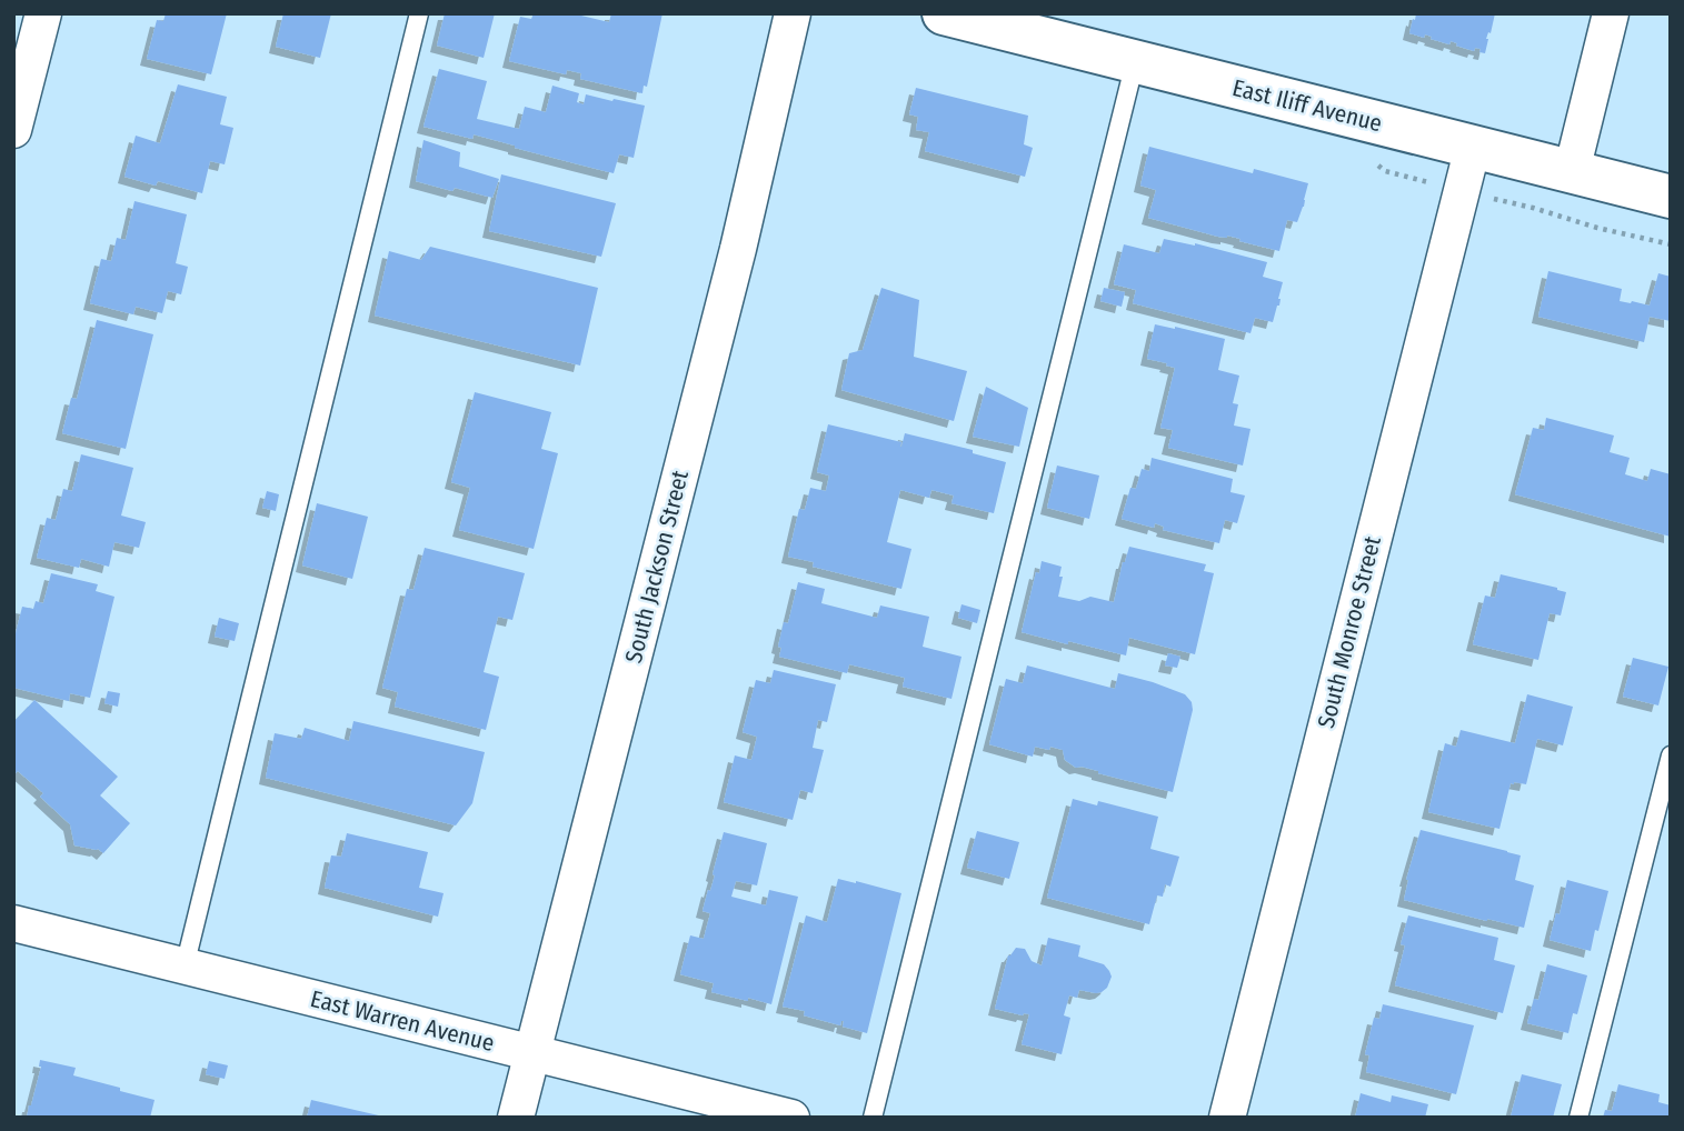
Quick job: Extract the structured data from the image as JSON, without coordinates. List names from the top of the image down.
{
  "streets": {
    "street": [
      "East Iliff Avenue",
      "South Jackson Street",
      "South Monroe Street",
      "East Warren Avenue"
    ]
  },
  "crossings": [
    ["East Iliff Avenue", "South Monroe Street"],
    ["South Jackson Street", "East Warren Avenue"]
  ]
}
